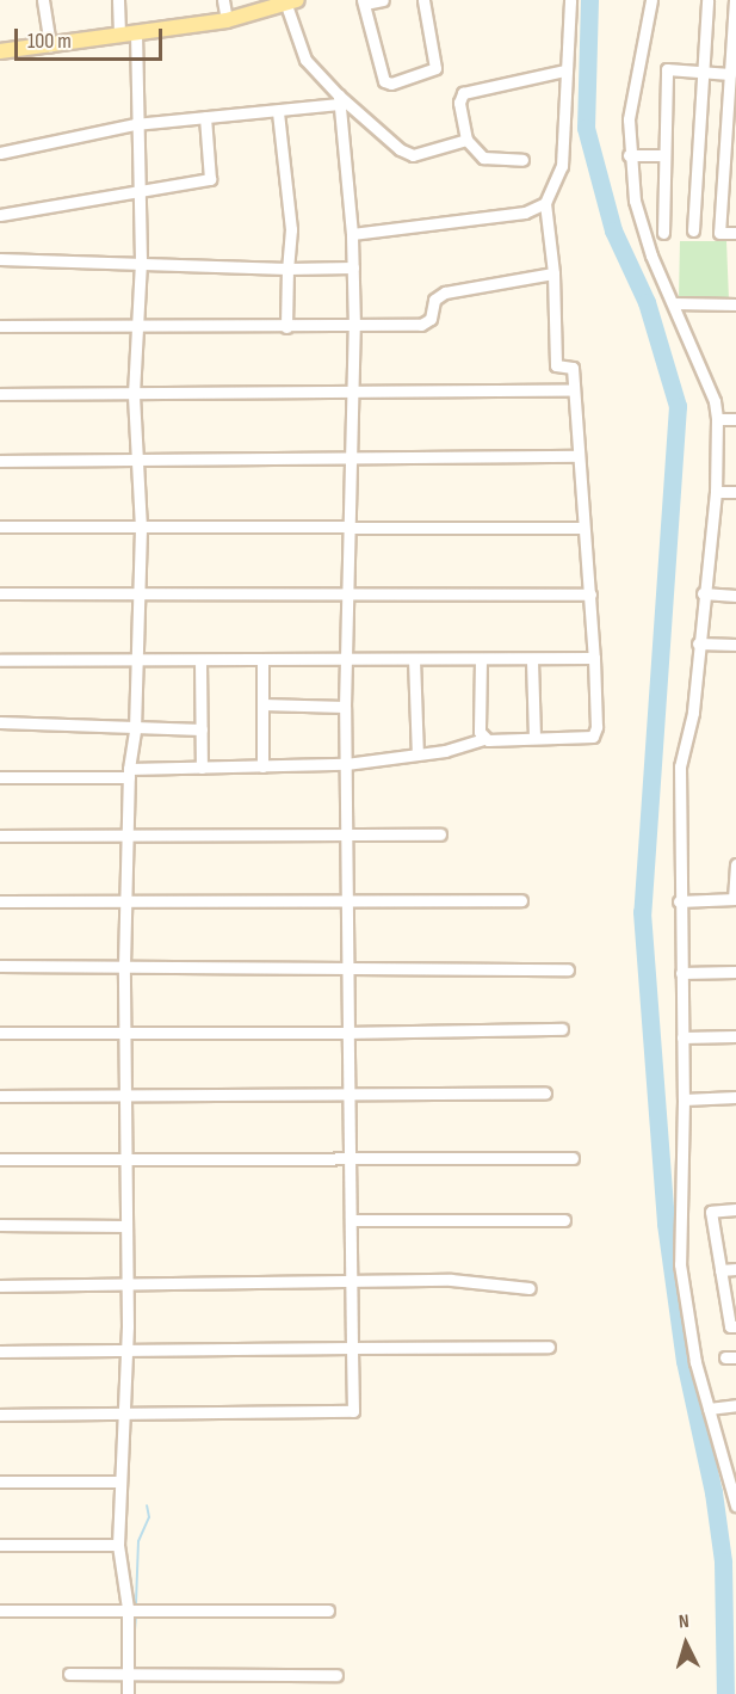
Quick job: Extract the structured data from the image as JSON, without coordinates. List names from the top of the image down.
{
  "scale_bar": "100 m",
  "north": "top"
}
